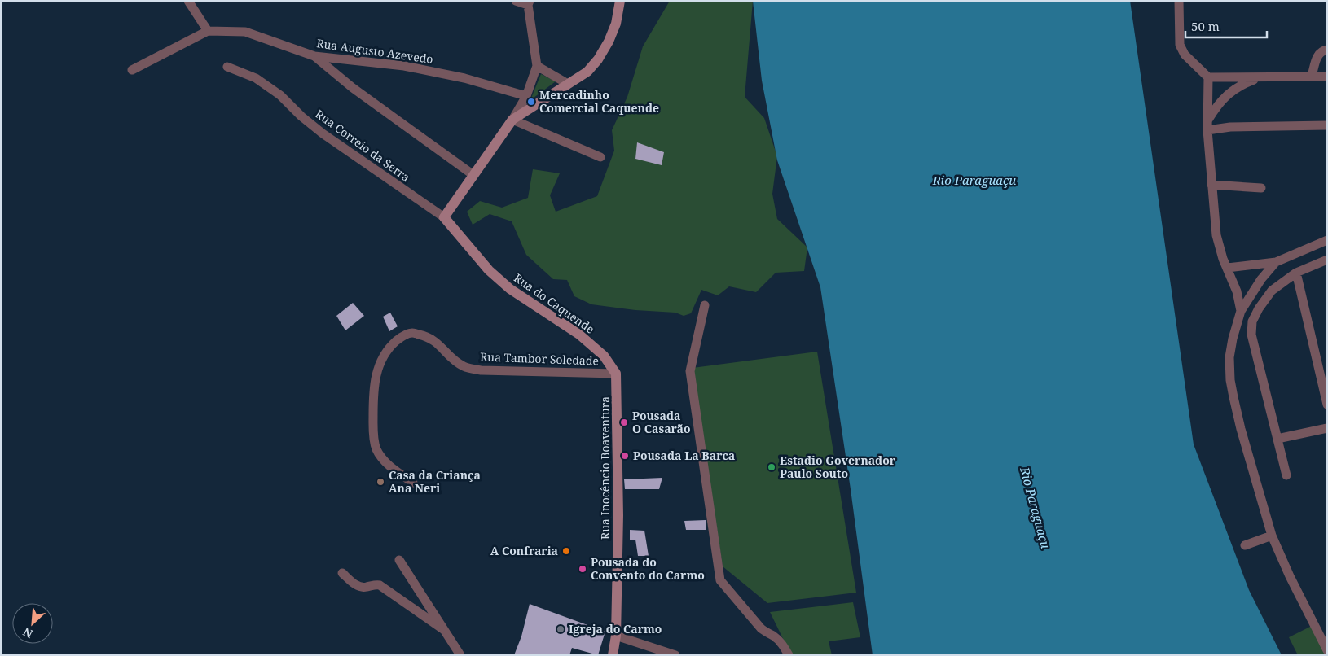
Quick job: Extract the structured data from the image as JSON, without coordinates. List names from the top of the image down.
{
  "streets": {
    "street": [
      "Rua Augusto Azevedo",
      "Rua Correio da Serra",
      "Rua do Caquende",
      "Rua Tambor Soledade",
      "Rua Inocêncio Boaventura"
    ]
  },
  "crossings": [
    ["Rua Correio da Serra", "Rua do Caquende"],
    ["Rua do Caquende", "Rua Tambor Soledade"],
    ["Rua do Caquende", "Rua Inocêncio Boaventura"],
    ["Rua Tambor Soledade", "Rua Inocêncio Boaventura"]
  ],
  "water": ["Rio Paraguaçu"],
  "places": [
    "Mercadinho Comercial Caquende",
    "Pousada O Casarão",
    "Pousada La Barca",
    "Estadio Governador Paulo Souto",
    "Casa da Criança Ana Neri",
    "A Confraria",
    "Pousada do Convento do Carmo",
    "Igreja do Carmo"
  ],
  "scale_bar": "50 m",
  "north": "bottom left"
}
